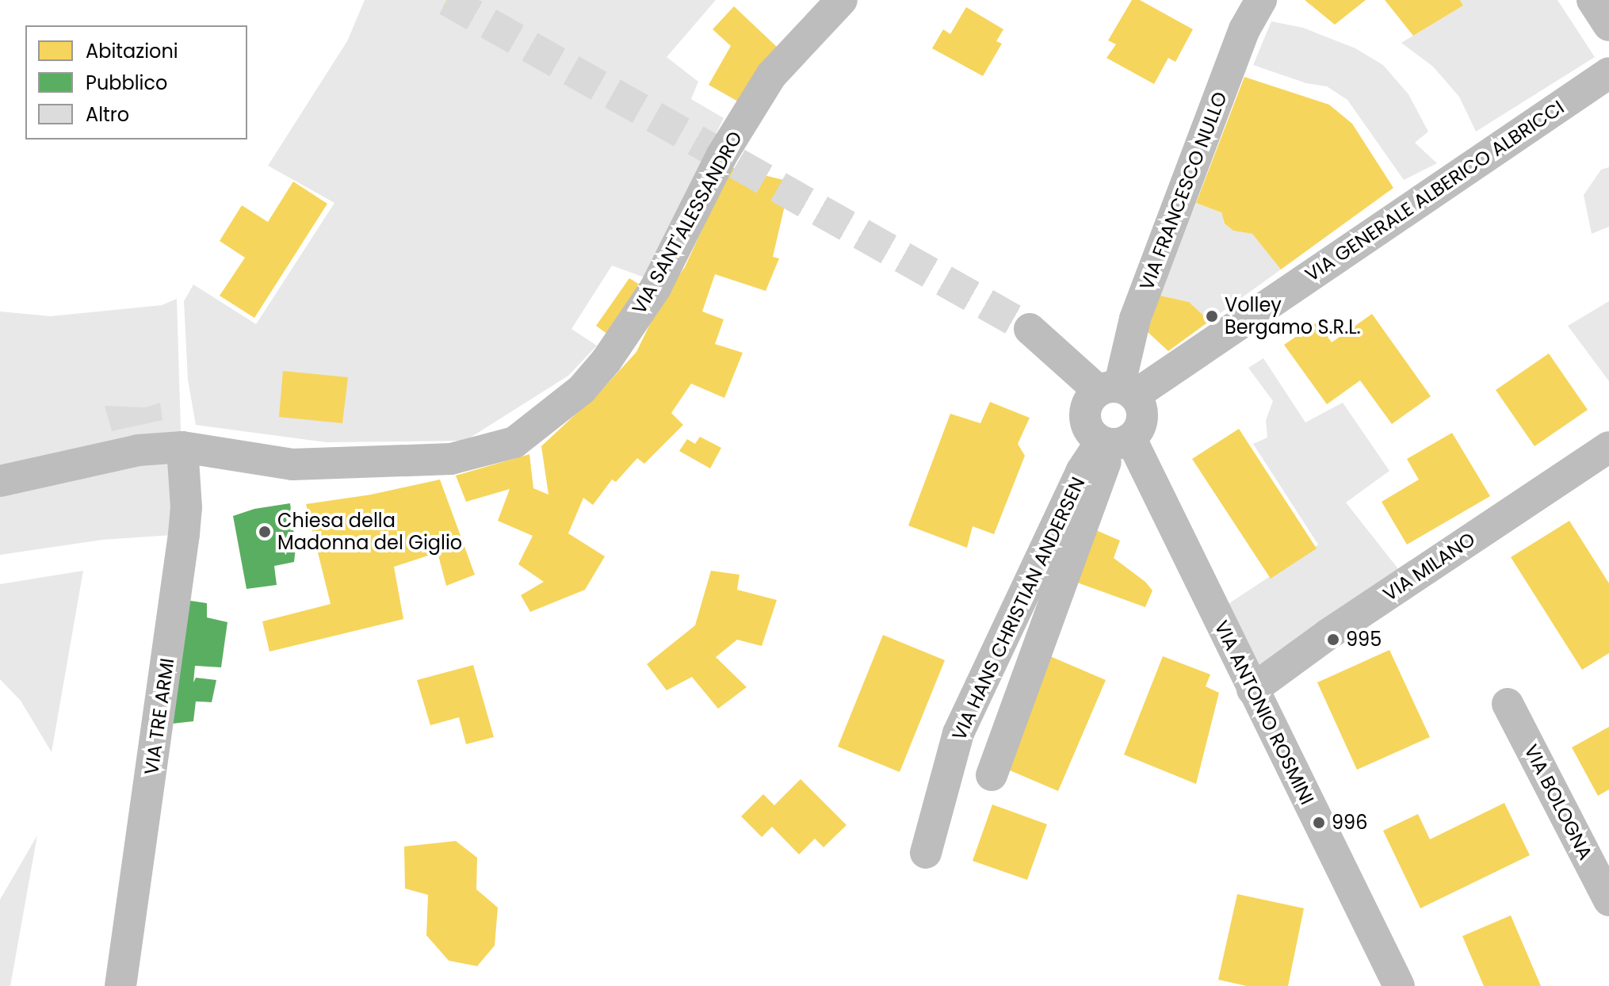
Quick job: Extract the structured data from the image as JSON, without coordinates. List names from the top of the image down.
{
  "streets": {
    "street": [
      "VIA FRANCESCO NULLO",
      "VIA GENERALE ALBERICO ALBRICCI",
      "VIA SANT'ALESSANDRO",
      "VIA MILANO",
      "VIA HANS CHRISTIAN ANDERSEN",
      "VIA ANTONIO ROSMINI",
      "VIA TRE ARMI",
      "VIA BOLOGNA"
    ]
  },
  "crossings": [
    ["VIA FRANCESCO NULLO", "VIA GENERALE ALBERICO ALBRICCI"],
    ["VIA FRANCESCO NULLO", "VIA HANS CHRISTIAN ANDERSEN"],
    ["VIA FRANCESCO NULLO", "VIA ANTONIO ROSMINI"],
    ["VIA GENERALE ALBERICO ALBRICCI", "VIA HANS CHRISTIAN ANDERSEN"],
    ["VIA GENERALE ALBERICO ALBRICCI", "VIA ANTONIO ROSMINI"],
    ["VIA SANT'ALESSANDRO", "VIA TRE ARMI"],
    ["VIA MILANO", "VIA ANTONIO ROSMINI"],
    ["VIA HANS CHRISTIAN ANDERSEN", "VIA ANTONIO ROSMINI"]
  ],
  "places": [
    "Volley Bergamo S.R.L.",
    "Chiesa della Madonna del Giglio",
    "995",
    "996"
  ],
  "legend": ["Abitazioni", "Pubblico", "Altro"]
}
